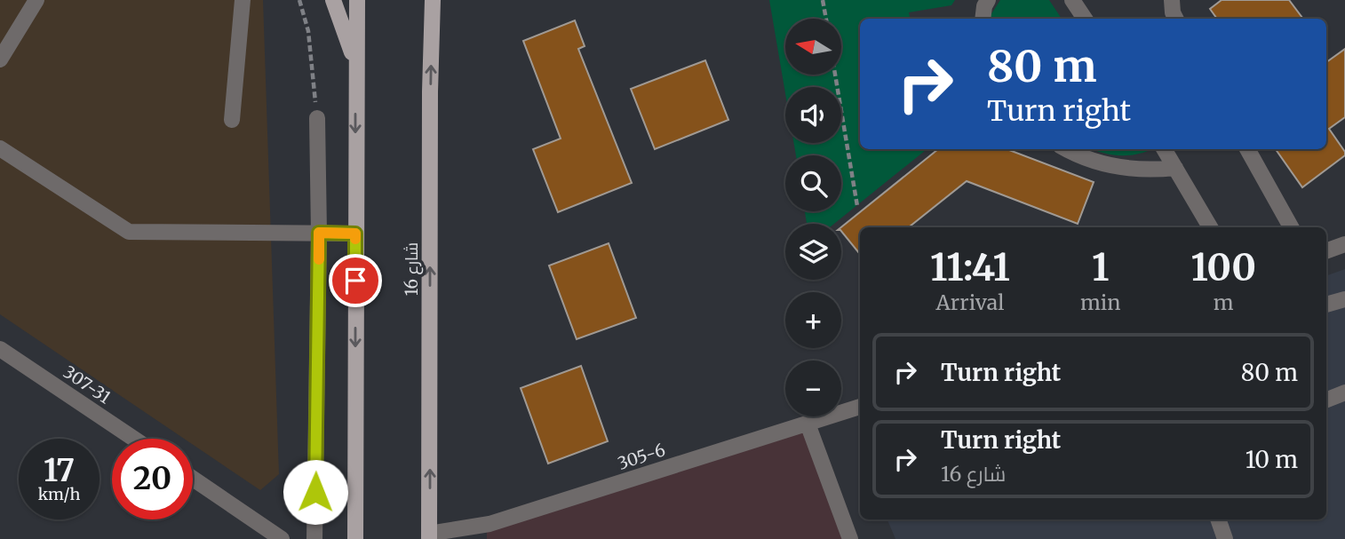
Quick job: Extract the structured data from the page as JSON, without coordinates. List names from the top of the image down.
{
  "streets": {
    "main road": ["شارع 16"],
    "street": ["307-31", "305-6"]
  },
  "crossings": [
    ["شارع 16", "305-6"]
  ],
  "north": "left",
  "page": {
    "map_buttons": ["+", "−"],
    "turn": ["80 m", "Turn right"],
    "eta": [
      "11:41",
      "Arrival",
      "1",
      "min",
      "100",
      "m"
    ],
    "list": [
      {
        "name": "Turn right",
        "value": "80 m"
      },
      {
        "name": "Turn right",
        "note": "شارع 16",
        "value": "10 m"
      }
    ],
    "speed": "17 km/h",
    "limit": "20"
  }
}
